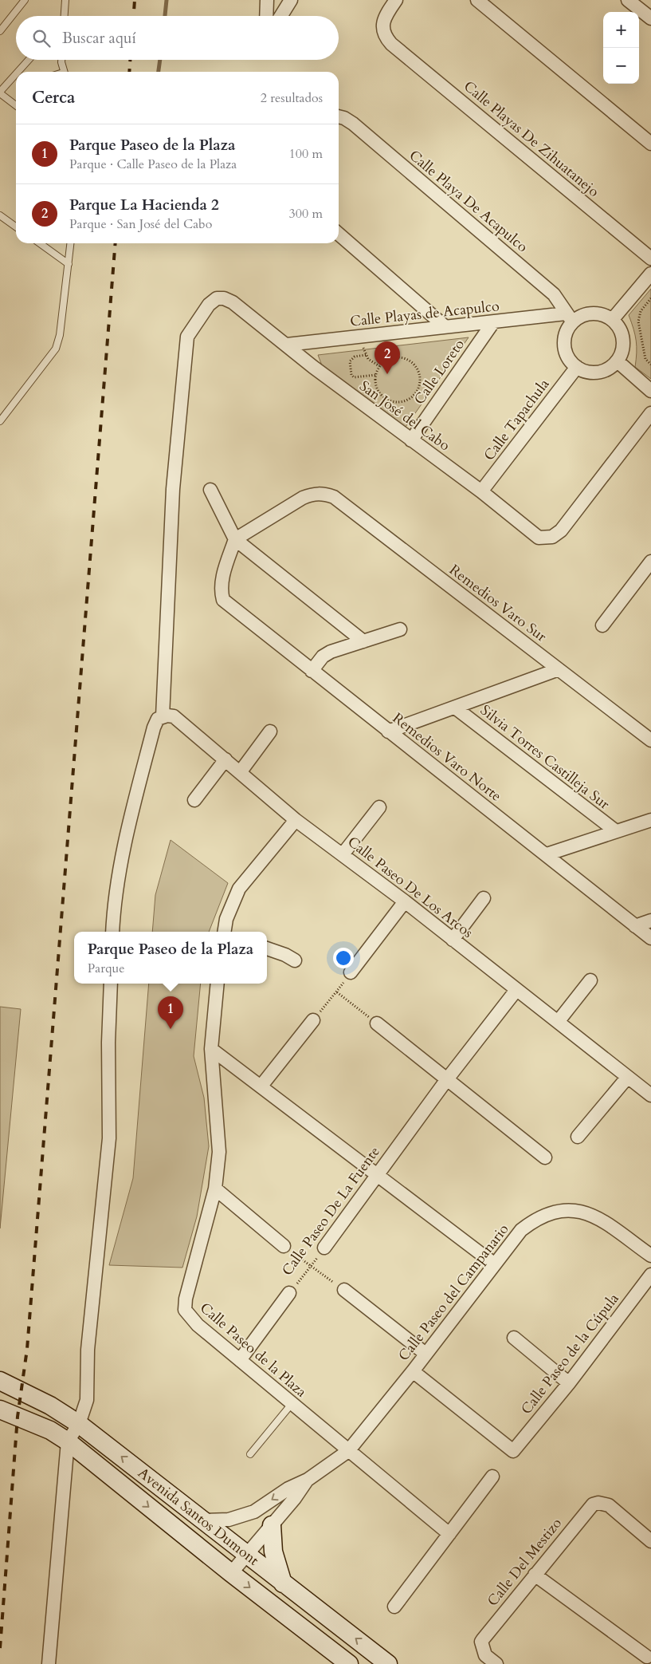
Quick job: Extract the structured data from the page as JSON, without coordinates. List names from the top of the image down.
{
  "streets": {
    "main road": ["Avenida Santos Dumont"],
    "street": [
      "Calle Playas De Zihuatanejo",
      "Calle Playa De Acapulco",
      "Calle Playas de Acapulco",
      "Calle Loreto",
      "San José del Cabo",
      "Calle Tapachula",
      "Remedios Varo Sur",
      "Remedios Varo Norte",
      "Silvia Torres Castilleja Sur",
      "Calle Paseo De Los Arcos",
      "Calle Paseo De La Fuente",
      "Calle Paseo del Campanario",
      "Calle Paseo de la Plaza",
      "Calle Paseo de la Cúpula",
      "Calle Del Mestizo"
    ]
  },
  "crossings": [
    ["Calle Playa De Acapulco", "Calle Playas de Acapulco"],
    ["Calle Playa De Acapulco", "Calle Tapachula"],
    ["Calle Playas de Acapulco", "Calle Loreto"],
    ["Calle Playas de Acapulco", "San José del Cabo"],
    ["Calle Playas de Acapulco", "Calle Tapachula"],
    ["Calle Loreto", "San José del Cabo"],
    ["San José del Cabo", "Calle Tapachula"],
    ["San José del Cabo", "Calle Paseo De Los Arcos"],
    ["Remedios Varo Sur", "Remedios Varo Norte"],
    ["Calle Paseo De Los Arcos", "Calle Paseo De La Fuente"],
    ["Calle Paseo De La Fuente", "Calle Paseo de la Plaza"],
    ["Calle Paseo del Campanario", "Calle Paseo de la Plaza"],
    ["Calle Paseo del Campanario", "Calle Paseo de la Cúpula"]
  ],
  "page": {
    "map_buttons": ["+", "−"],
    "search": "Buscar aquí",
    "heading": ["Cerca", "2 resultados"],
    "list": [
      {
        "mark": "1",
        "name": "Parque Paseo de la Plaza",
        "note": "Parque · Calle Paseo de la Plaza",
        "value": "100 m"
      },
      {
        "mark": "2",
        "name": "Parque La Hacienda 2",
        "note": "Parque · San José del Cabo",
        "value": "300 m"
      }
    ],
    "pins": ["2", "1"],
    "popup": ["Parque Paseo de la Plaza", "Parque"]
  }
}
